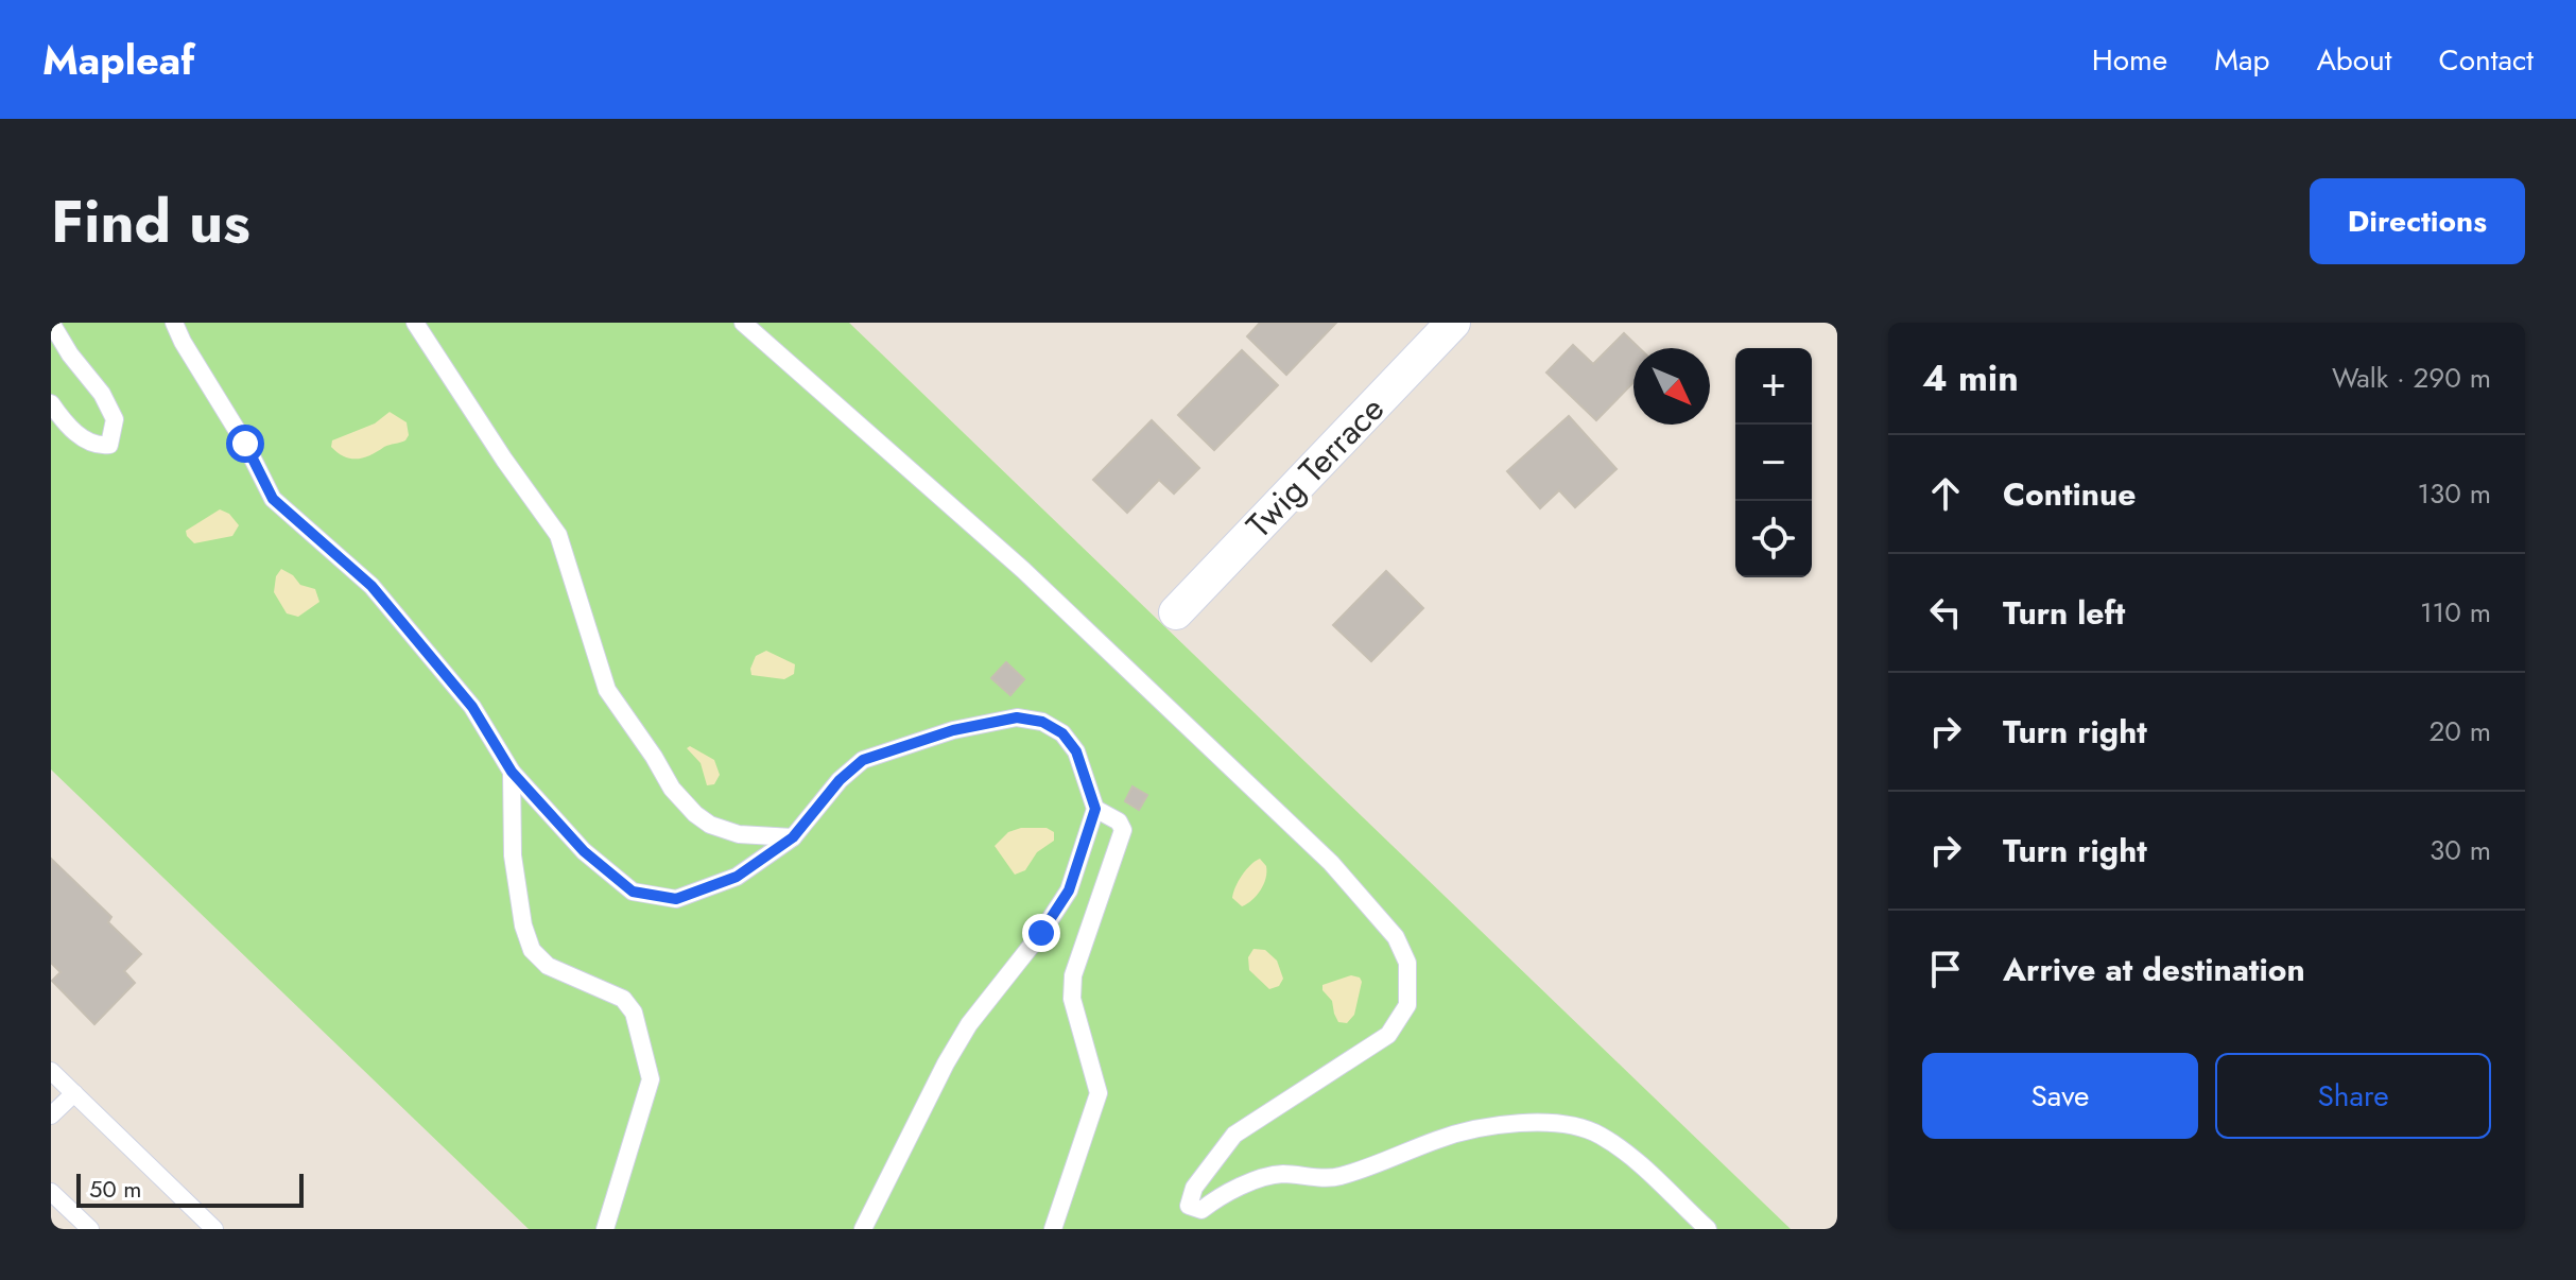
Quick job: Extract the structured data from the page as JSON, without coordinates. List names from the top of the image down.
{
  "streets": {
    "street": ["Twig Terrace"]
  },
  "scale_bar": "50 m",
  "north": "bottom right",
  "page": {
    "header": "Mapleaf",
    "nav": [
      "Home",
      "Map",
      "About",
      "Contact"
    ],
    "title": "Find us",
    "buttons": [
      "Directions",
      ["Save", "Share"]
    ],
    "heading": ["4 min", "Walk · 290 m"],
    "map_buttons": ["+", "−"],
    "list": [
      ["Continue", "130 m"],
      ["Turn left", "110 m"],
      ["Turn right", "20 m"],
      ["Turn right", "30 m"],
      "Arrive at destination"
    ],
    "scale": "50 m"
  }
}
